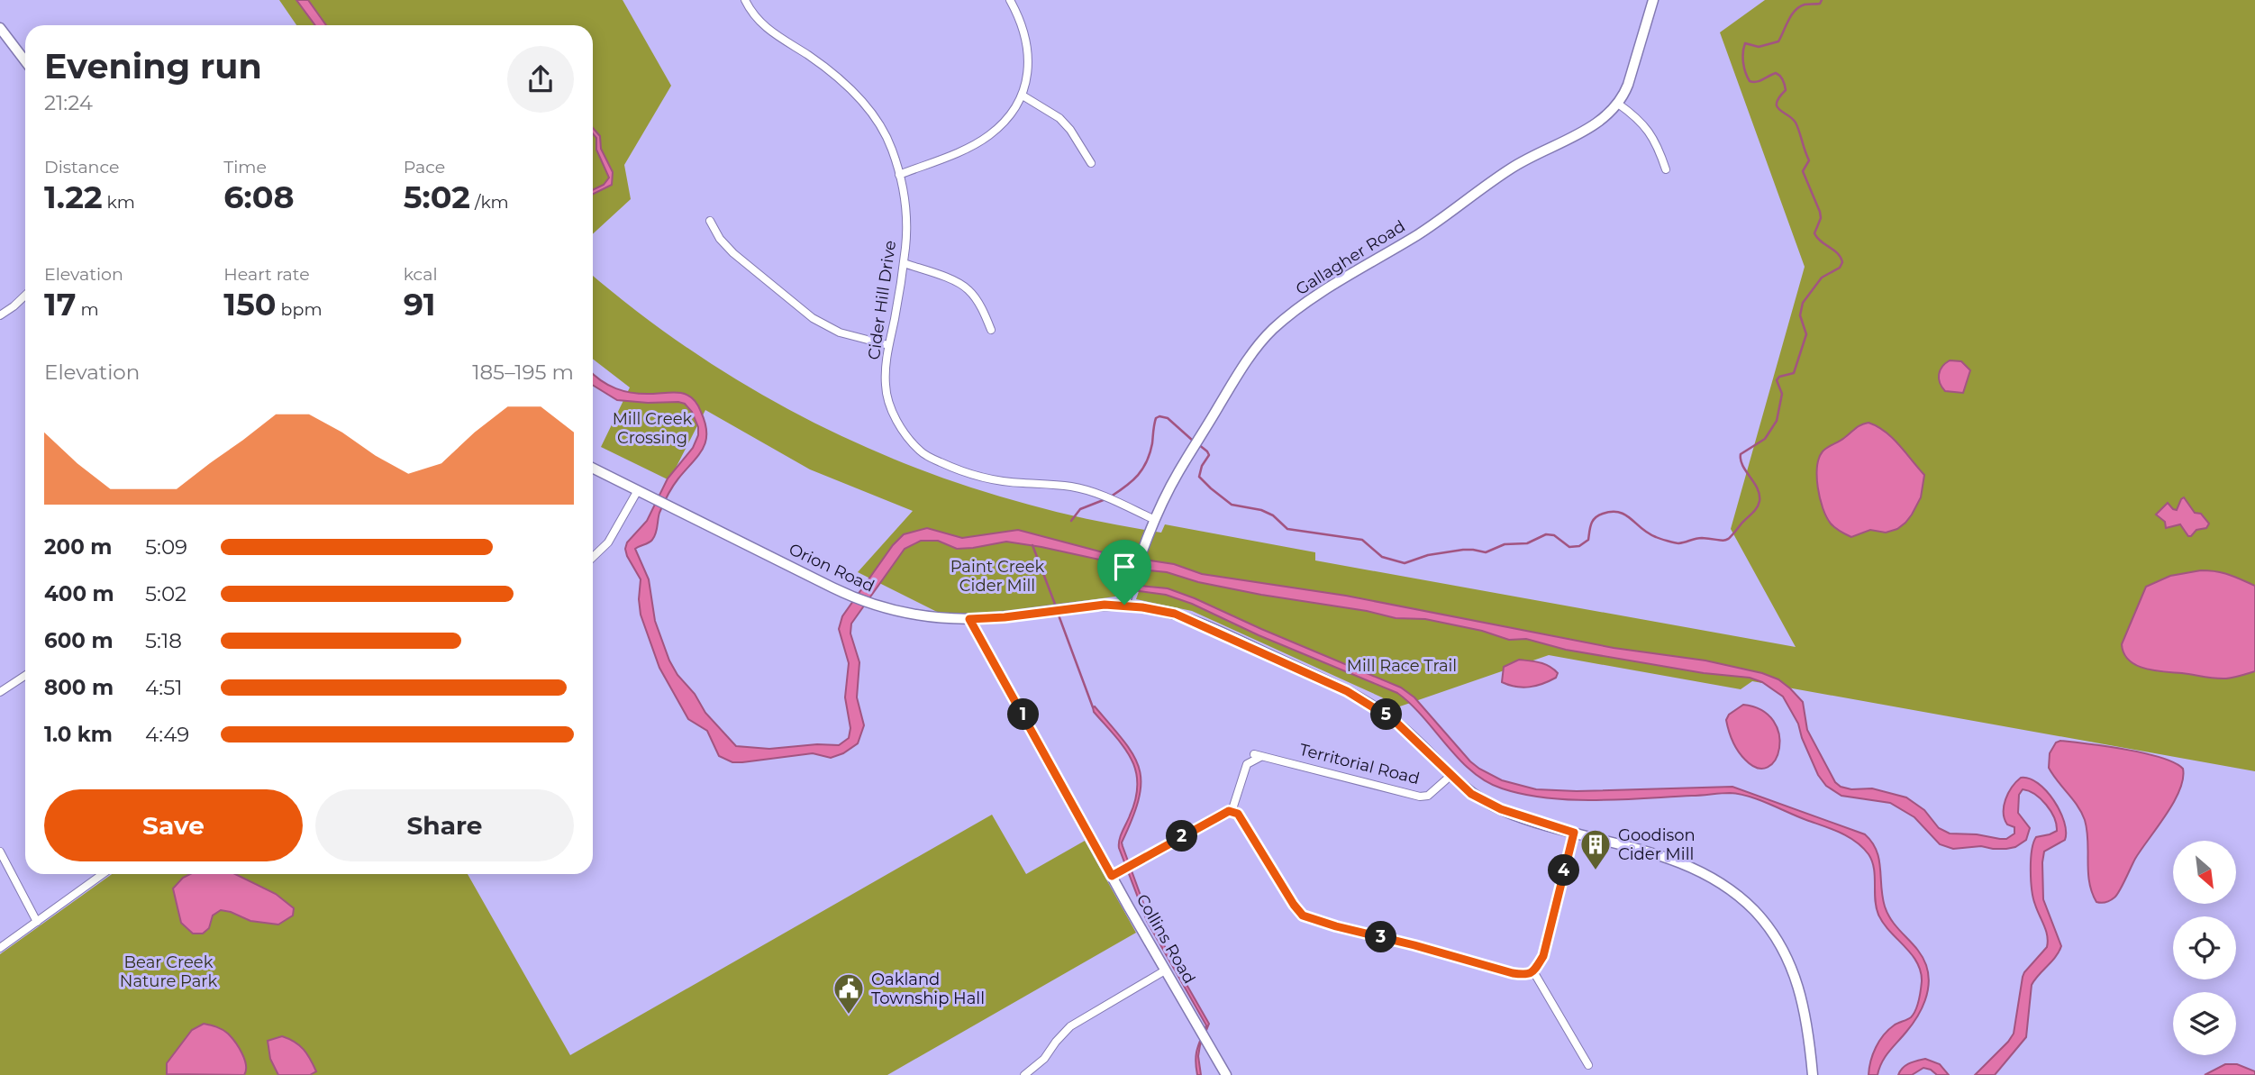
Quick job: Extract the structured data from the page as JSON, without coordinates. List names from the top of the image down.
{
  "streets": {
    "street": [
      "Gallagher Road",
      "Cider Hill Drive",
      "Orion Road",
      "Territorial Road",
      "Collins Road"
    ]
  },
  "crossings": [
    ["Gallagher Road", "Cider Hill Drive"],
    ["Gallagher Road", "Orion Road"],
    ["Orion Road", "Territorial Road"],
    ["Orion Road", "Collins Road"]
  ],
  "parks": [
    "Mill Creek Crossing",
    "Paint Creek Cider Mill",
    "Mill Race Trail",
    "Bear Creek Nature Park"
  ],
  "places": {
    "building": ["Goodison Cider Mill"],
    "public building": ["Oakland Township Hall"]
  },
  "north": "bottom right",
  "page": {
    "heading": ["Evening run", "21:24"],
    "stats": [
      ["Distance", "1.22 km"],
      ["Time", "6:08"],
      ["Pace", "5:02 /km"],
      ["Elevation", "17 m"],
      ["Heart rate", "150 bpm"],
      ["kcal", "91"]
    ],
    "chart": ["Elevation", "185–195 m"],
    "list": [
      {
        "name": "200 m",
        "note": "5:09"
      },
      {
        "name": "400 m",
        "note": "5:02"
      },
      {
        "name": "600 m",
        "note": "5:18"
      },
      {
        "name": "800 m",
        "note": "4:51"
      },
      {
        "name": "1.0 km",
        "note": "4:49"
      }
    ],
    "pins": [
      "1",
      "5",
      "2",
      "4",
      "3"
    ],
    "buttons": ["Save", "Share"]
  }
}
